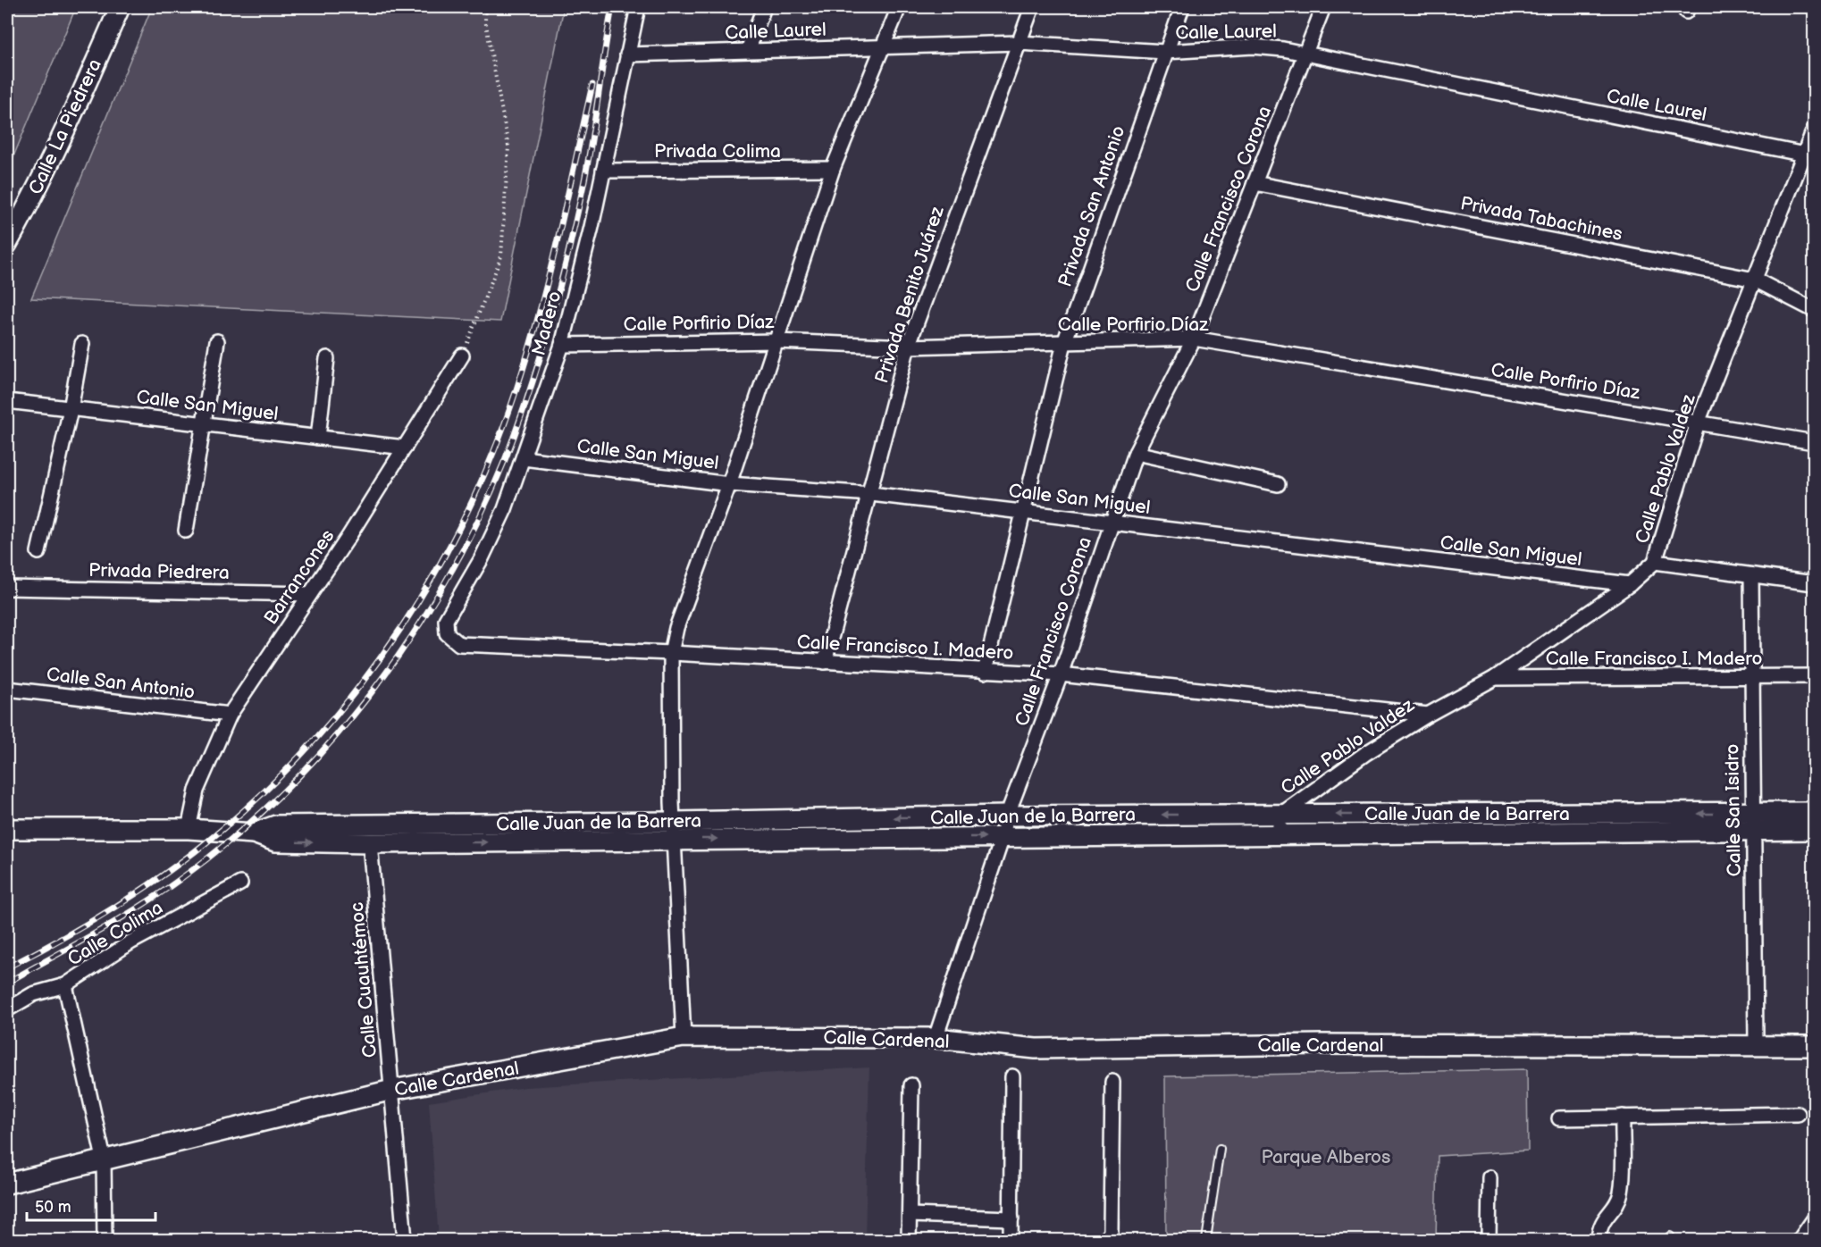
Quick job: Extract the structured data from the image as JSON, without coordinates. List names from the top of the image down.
{
  "streets": {
    "main road": ["Calle La Piedrera", "Calle Juan de la Barrera", "Calle Cardenal"],
    "street": [
      "Calle Laurel",
      "Privada Colima",
      "Calle Francisco Corona",
      "Privada San Antonio",
      "Privada Tabachines",
      "Privada Benito Juárez",
      "Madero",
      "Calle Porfirio Díaz",
      "Calle San Miguel",
      "Calle Pablo Valdez",
      "Privada Piedrera",
      "Barrancones",
      "Calle Francisco I. Madero",
      "Calle San Antonio",
      "Calle San Isidro",
      "Calle Colima",
      "Calle Cuauhtémoc"
    ]
  },
  "crossings": [
    ["Calle Laurel", "Calle Francisco Corona"],
    ["Calle Laurel", "Privada San Antonio"],
    ["Calle Laurel", "Privada Benito Juárez"],
    ["Calle Laurel", "Madero"],
    ["Calle Laurel", "Calle Pablo Valdez"],
    ["Privada Colima", "Madero"],
    ["Calle Francisco Corona", "Privada Tabachines"],
    ["Calle Francisco Corona", "Calle Porfirio Díaz"],
    ["Calle Francisco Corona", "Calle San Miguel"],
    ["Calle Francisco Corona", "Calle Francisco I. Madero"],
    ["Calle Francisco Corona", "Calle Juan de la Barrera"],
    ["Calle Francisco Corona", "Calle Cardenal"],
    ["Privada San Antonio", "Calle Porfirio Díaz"],
    ["Privada San Antonio", "Calle San Miguel"],
    ["Privada San Antonio", "Calle Francisco I. Madero"],
    ["Privada Tabachines", "Calle Pablo Valdez"],
    ["Privada Benito Juárez", "Calle Porfirio Díaz"],
    ["Privada Benito Juárez", "Calle San Miguel"],
    ["Privada Benito Juárez", "Calle Francisco I. Madero"],
    ["Madero", "Calle Porfirio Díaz"],
    ["Madero", "Calle San Miguel"],
    ["Madero", "Calle Francisco I. Madero"],
    ["Calle Porfirio Díaz", "Calle Pablo Valdez"],
    ["Calle San Miguel", "Calle Pablo Valdez"],
    ["Calle San Miguel", "Barrancones"],
    ["Calle Pablo Valdez", "Calle Francisco I. Madero"],
    ["Calle Pablo Valdez", "Calle Juan de la Barrera"],
    ["Privada Piedrera", "Barrancones"],
    ["Barrancones", "Calle San Antonio"],
    ["Barrancones", "Calle Juan de la Barrera"],
    ["Calle Francisco I. Madero", "Calle San Isidro"],
    ["Calle San Isidro", "Calle Juan de la Barrera"],
    ["Calle San Isidro", "Calle Cardenal"],
    ["Calle Juan de la Barrera", "Calle Cuauhtémoc"],
    ["Calle Cuauhtémoc", "Calle Cardenal"]
  ],
  "parks": ["Parque Alberos"],
  "scale_bar": "50 m"
}
